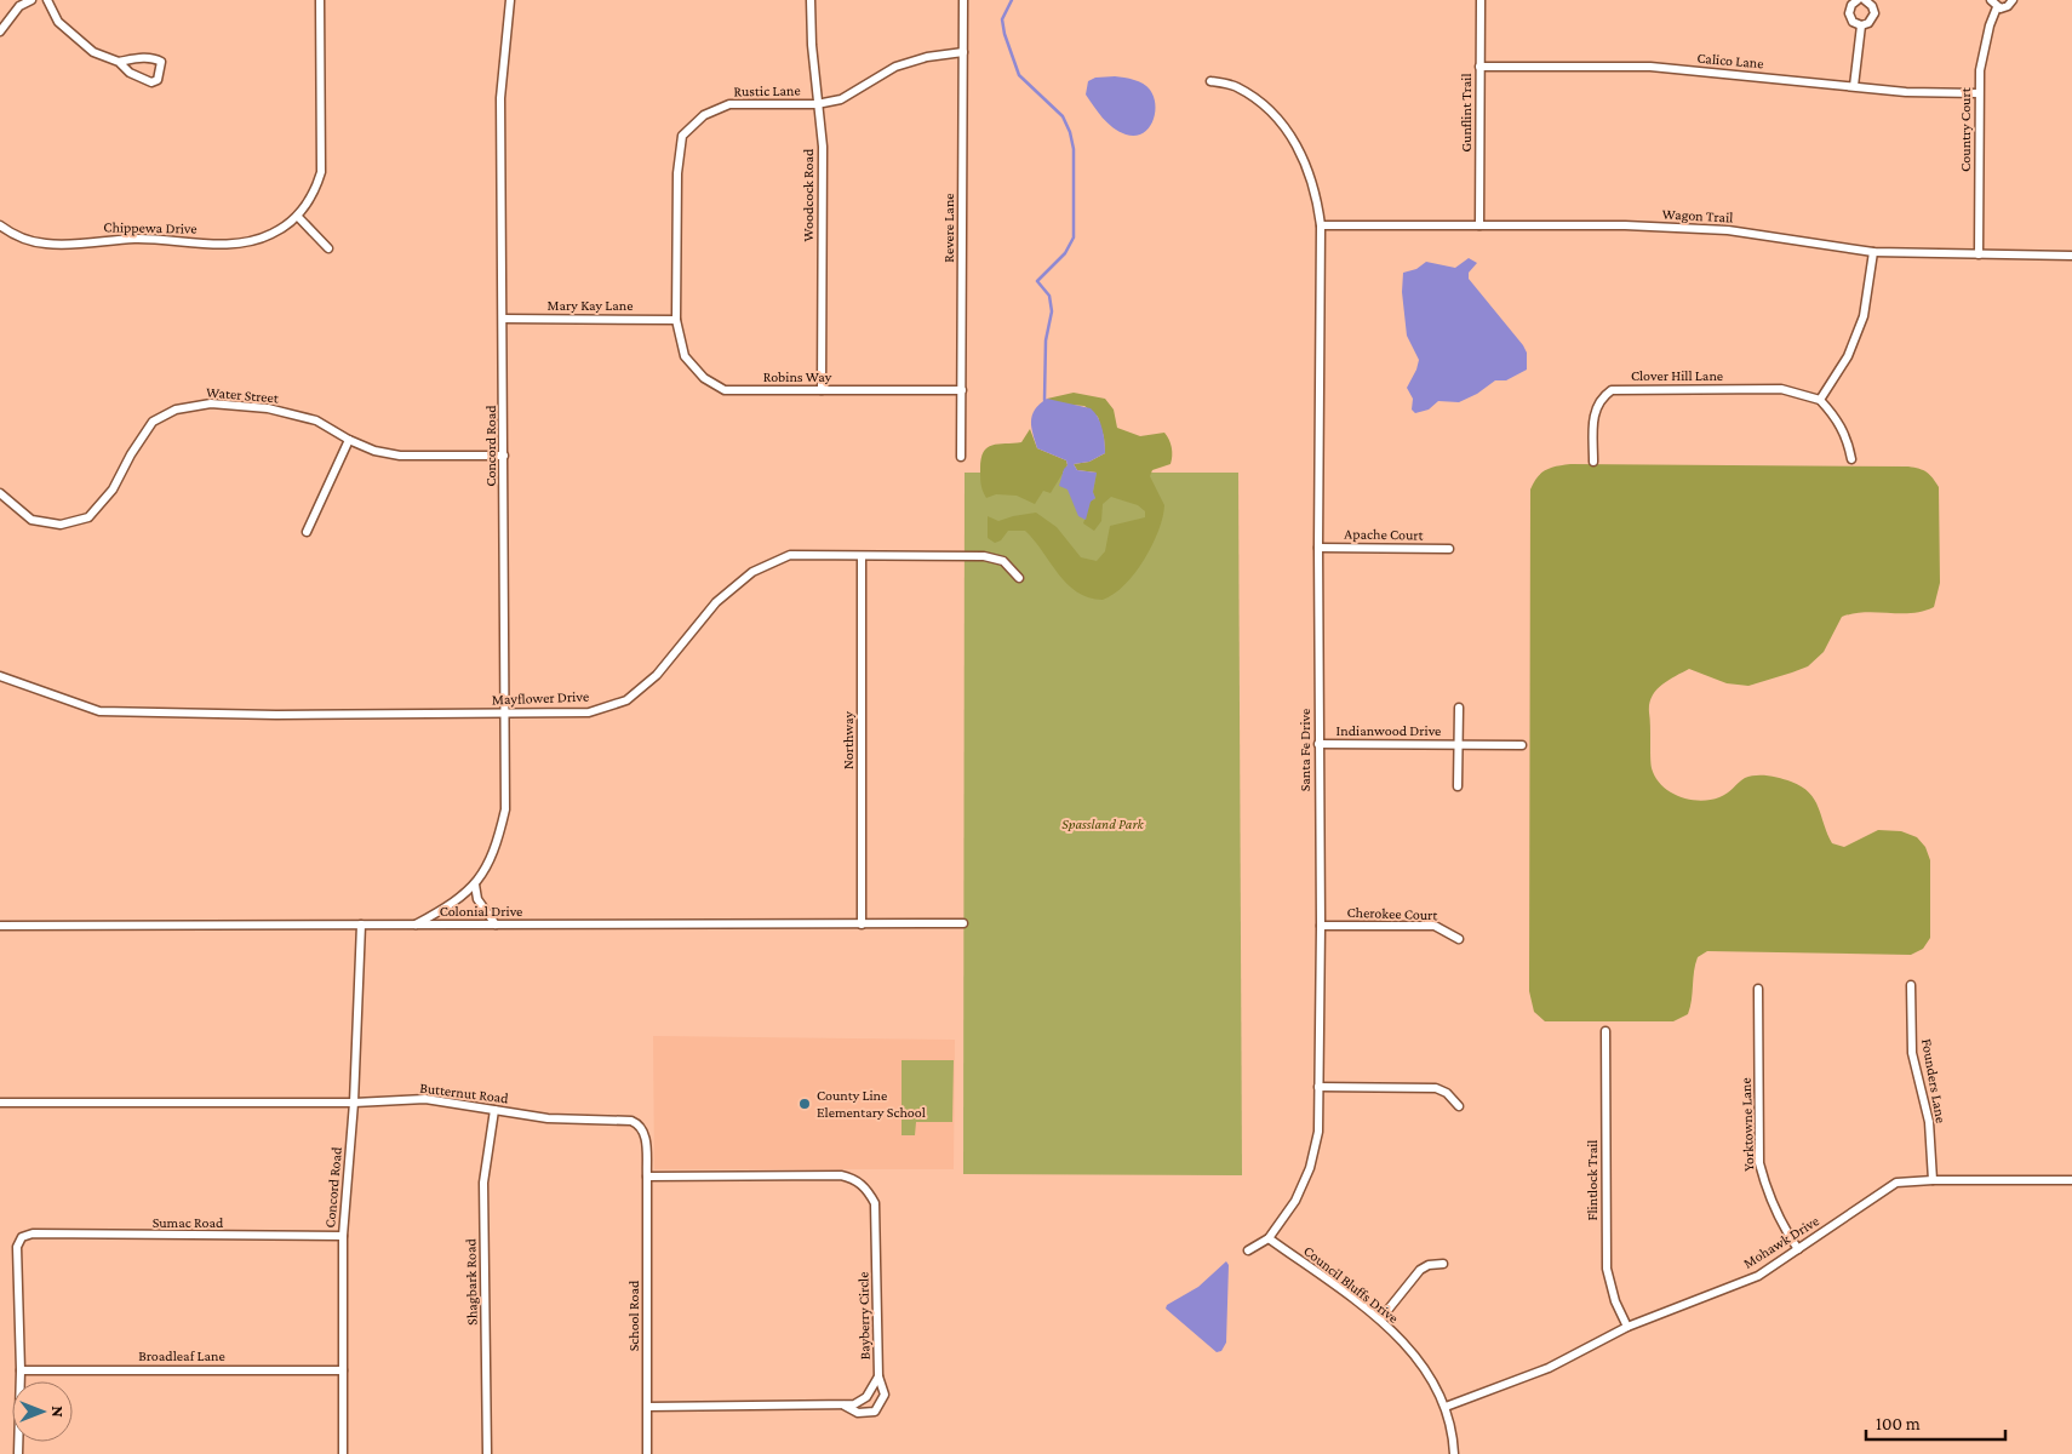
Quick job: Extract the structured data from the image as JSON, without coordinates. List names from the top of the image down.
{
  "streets": {
    "street": [
      "Calico Lane",
      "Rustic Lane",
      "Gunflint Trail",
      "Country Court",
      "Woodcock Road",
      "Wagon Trail",
      "Chippewa Drive",
      "Revere Lane",
      "Mary Kay Lane",
      "Clover Hill Lane",
      "Robins Way",
      "Water Street",
      "Concord Road",
      "Apache Court",
      "Mayflower Drive",
      "Indianwood Drive",
      "Northway",
      "Santa Fe Drive",
      "Colonial Drive",
      "Cherokee Court",
      "Founders Lane",
      "Butternut Road",
      "Yorktowne Lane",
      "Flintlock Trail",
      "Sumac Road",
      "Mohawk Drive",
      "Shagbark Road",
      "Council Bluffs Drive",
      "School Road",
      "Bayberry Circle",
      "Broadleaf Lane"
    ]
  },
  "crossings": [
    ["Calico Lane", "Gunflint Trail"],
    ["Calico Lane", "Country Court"],
    ["Rustic Lane", "Woodcock Road"],
    ["Rustic Lane", "Revere Lane"],
    ["Rustic Lane", "Mary Kay Lane"],
    ["Rustic Lane", "Robins Way"],
    ["Gunflint Trail", "Wagon Trail"],
    ["Country Court", "Wagon Trail"],
    ["Woodcock Road", "Robins Way"],
    ["Wagon Trail", "Santa Fe Drive"],
    ["Revere Lane", "Robins Way"],
    ["Mary Kay Lane", "Robins Way"],
    ["Mary Kay Lane", "Concord Road"],
    ["Water Street", "Concord Road"],
    ["Concord Road", "Mayflower Drive"],
    ["Concord Road", "Colonial Drive"],
    ["Concord Road", "Butternut Road"],
    ["Concord Road", "Sumac Road"],
    ["Concord Road", "Broadleaf Lane"],
    ["Apache Court", "Santa Fe Drive"],
    ["Mayflower Drive", "Northway"],
    ["Indianwood Drive", "Santa Fe Drive"],
    ["Northway", "Colonial Drive"],
    ["Santa Fe Drive", "Cherokee Court"],
    ["Santa Fe Drive", "Council Bluffs Drive"],
    ["Founders Lane", "Mohawk Drive"],
    ["Butternut Road", "Shagbark Road"],
    ["Butternut Road", "School Road"],
    ["Butternut Road", "Bayberry Circle"],
    ["Yorktowne Lane", "Mohawk Drive"],
    ["Flintlock Trail", "Mohawk Drive"],
    ["Sumac Road", "Broadleaf Lane"],
    ["Mohawk Drive", "Council Bluffs Drive"],
    ["School Road", "Bayberry Circle"]
  ],
  "parks": ["Spassland Park"],
  "places": ["County Line Elementary School"],
  "scale_bar": "100 m",
  "north": "right"
}
